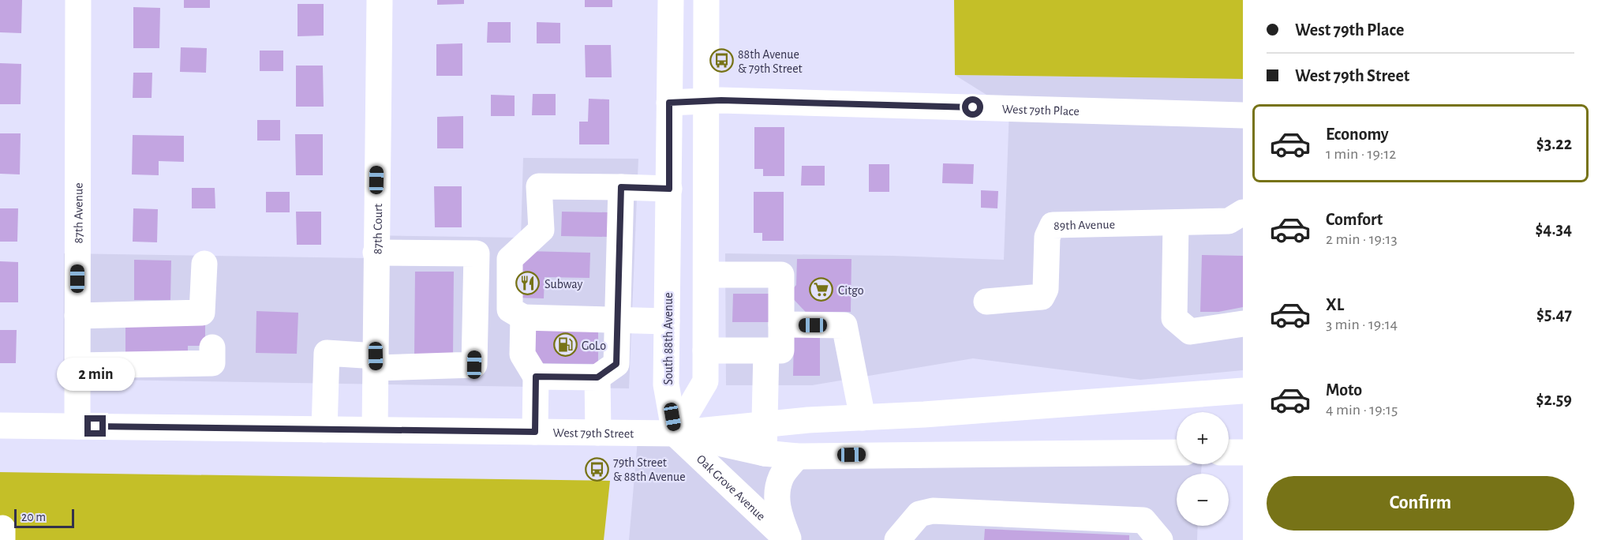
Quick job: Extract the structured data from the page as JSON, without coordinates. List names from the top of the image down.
{
  "streets": {
    "street": [
      "West 79th Place",
      "87th Avenue",
      "89th Avenue",
      "87th Court",
      "South 88th Avenue",
      "West 79th Street",
      "Oak Grove Avenue"
    ]
  },
  "crossings": [
    ["West 79th Place", "South 88th Avenue"],
    ["87th Avenue", "West 79th Street"],
    ["87th Court", "West 79th Street"],
    ["South 88th Avenue", "West 79th Street"],
    ["South 88th Avenue", "Oak Grove Avenue"],
    ["West 79th Street", "Oak Grove Avenue"]
  ],
  "places": {
    "bus stop": ["88th Avenue & 79th Street", "79th Street & 88th Avenue"],
    "restaurant": ["Subway"],
    "supermarket": ["Citgo"],
    "fuel station": ["GoLo"]
  },
  "scale_bar": "20 m",
  "page": {
    "banner": ["West 79th Place", "West 79th Street"],
    "list": [
      {
        "name": "Economy",
        "note": "1 min · 19:12",
        "value": "$3.22"
      },
      {
        "name": "Comfort",
        "note": "2 min · 19:13",
        "value": "$4.34"
      },
      {
        "name": "XL",
        "note": "3 min · 19:14",
        "value": "$5.47"
      },
      {
        "name": "Moto",
        "note": "4 min · 19:15",
        "value": "$2.59"
      }
    ],
    "bubble": "2 min",
    "map_buttons": ["+", "−"],
    "buttons": "Confirm",
    "scale": "20 m"
  }
}
